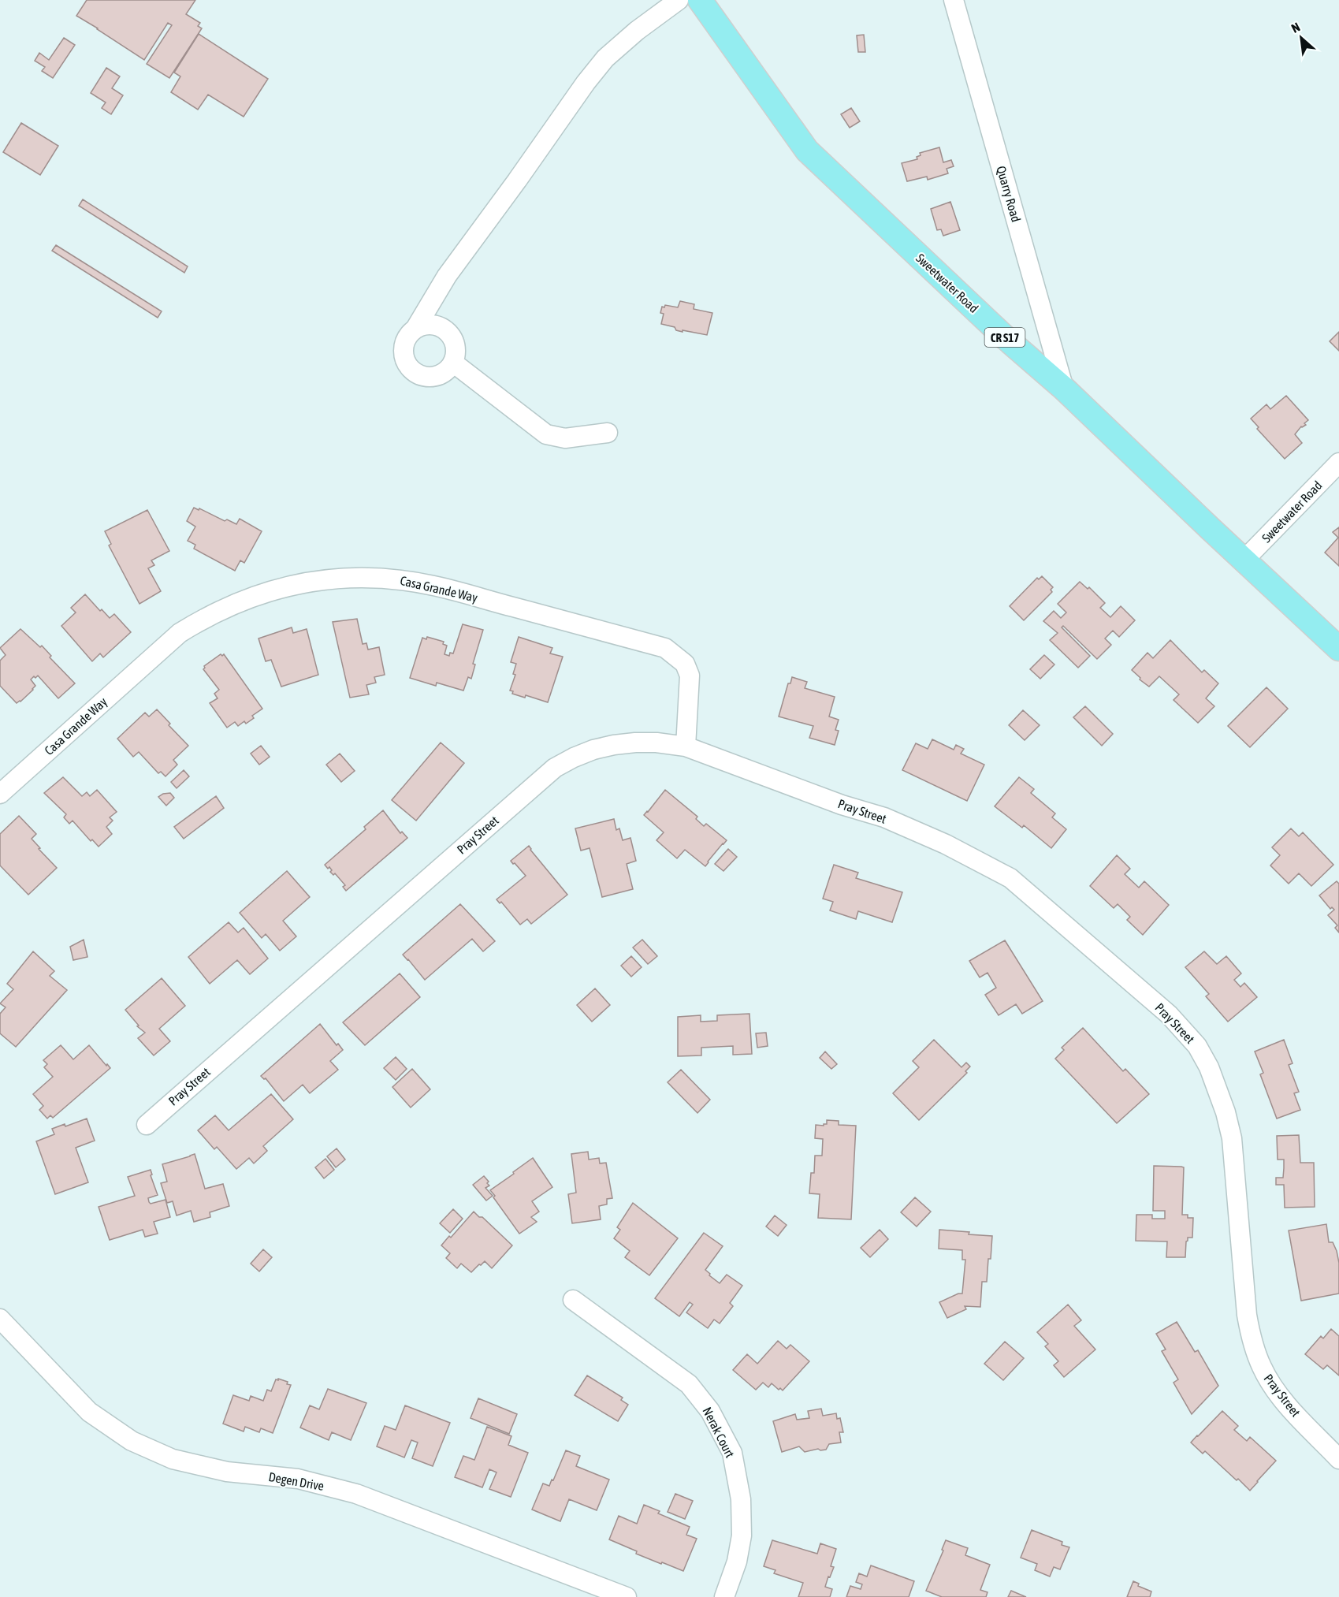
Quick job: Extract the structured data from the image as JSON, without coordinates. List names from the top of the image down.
{
  "streets": {
    "main road": ["Sweetwater Road", "CR S17"],
    "street": [
      "Quarry Road",
      "Casa Grande Way",
      "Pray Street",
      "Nerak Court",
      "Degen Drive"
    ]
  },
  "crossings": [
    ["Quarry Road", "Sweetwater Road"],
    ["Casa Grande Way", "Pray Street"]
  ],
  "north": "top left"
}
